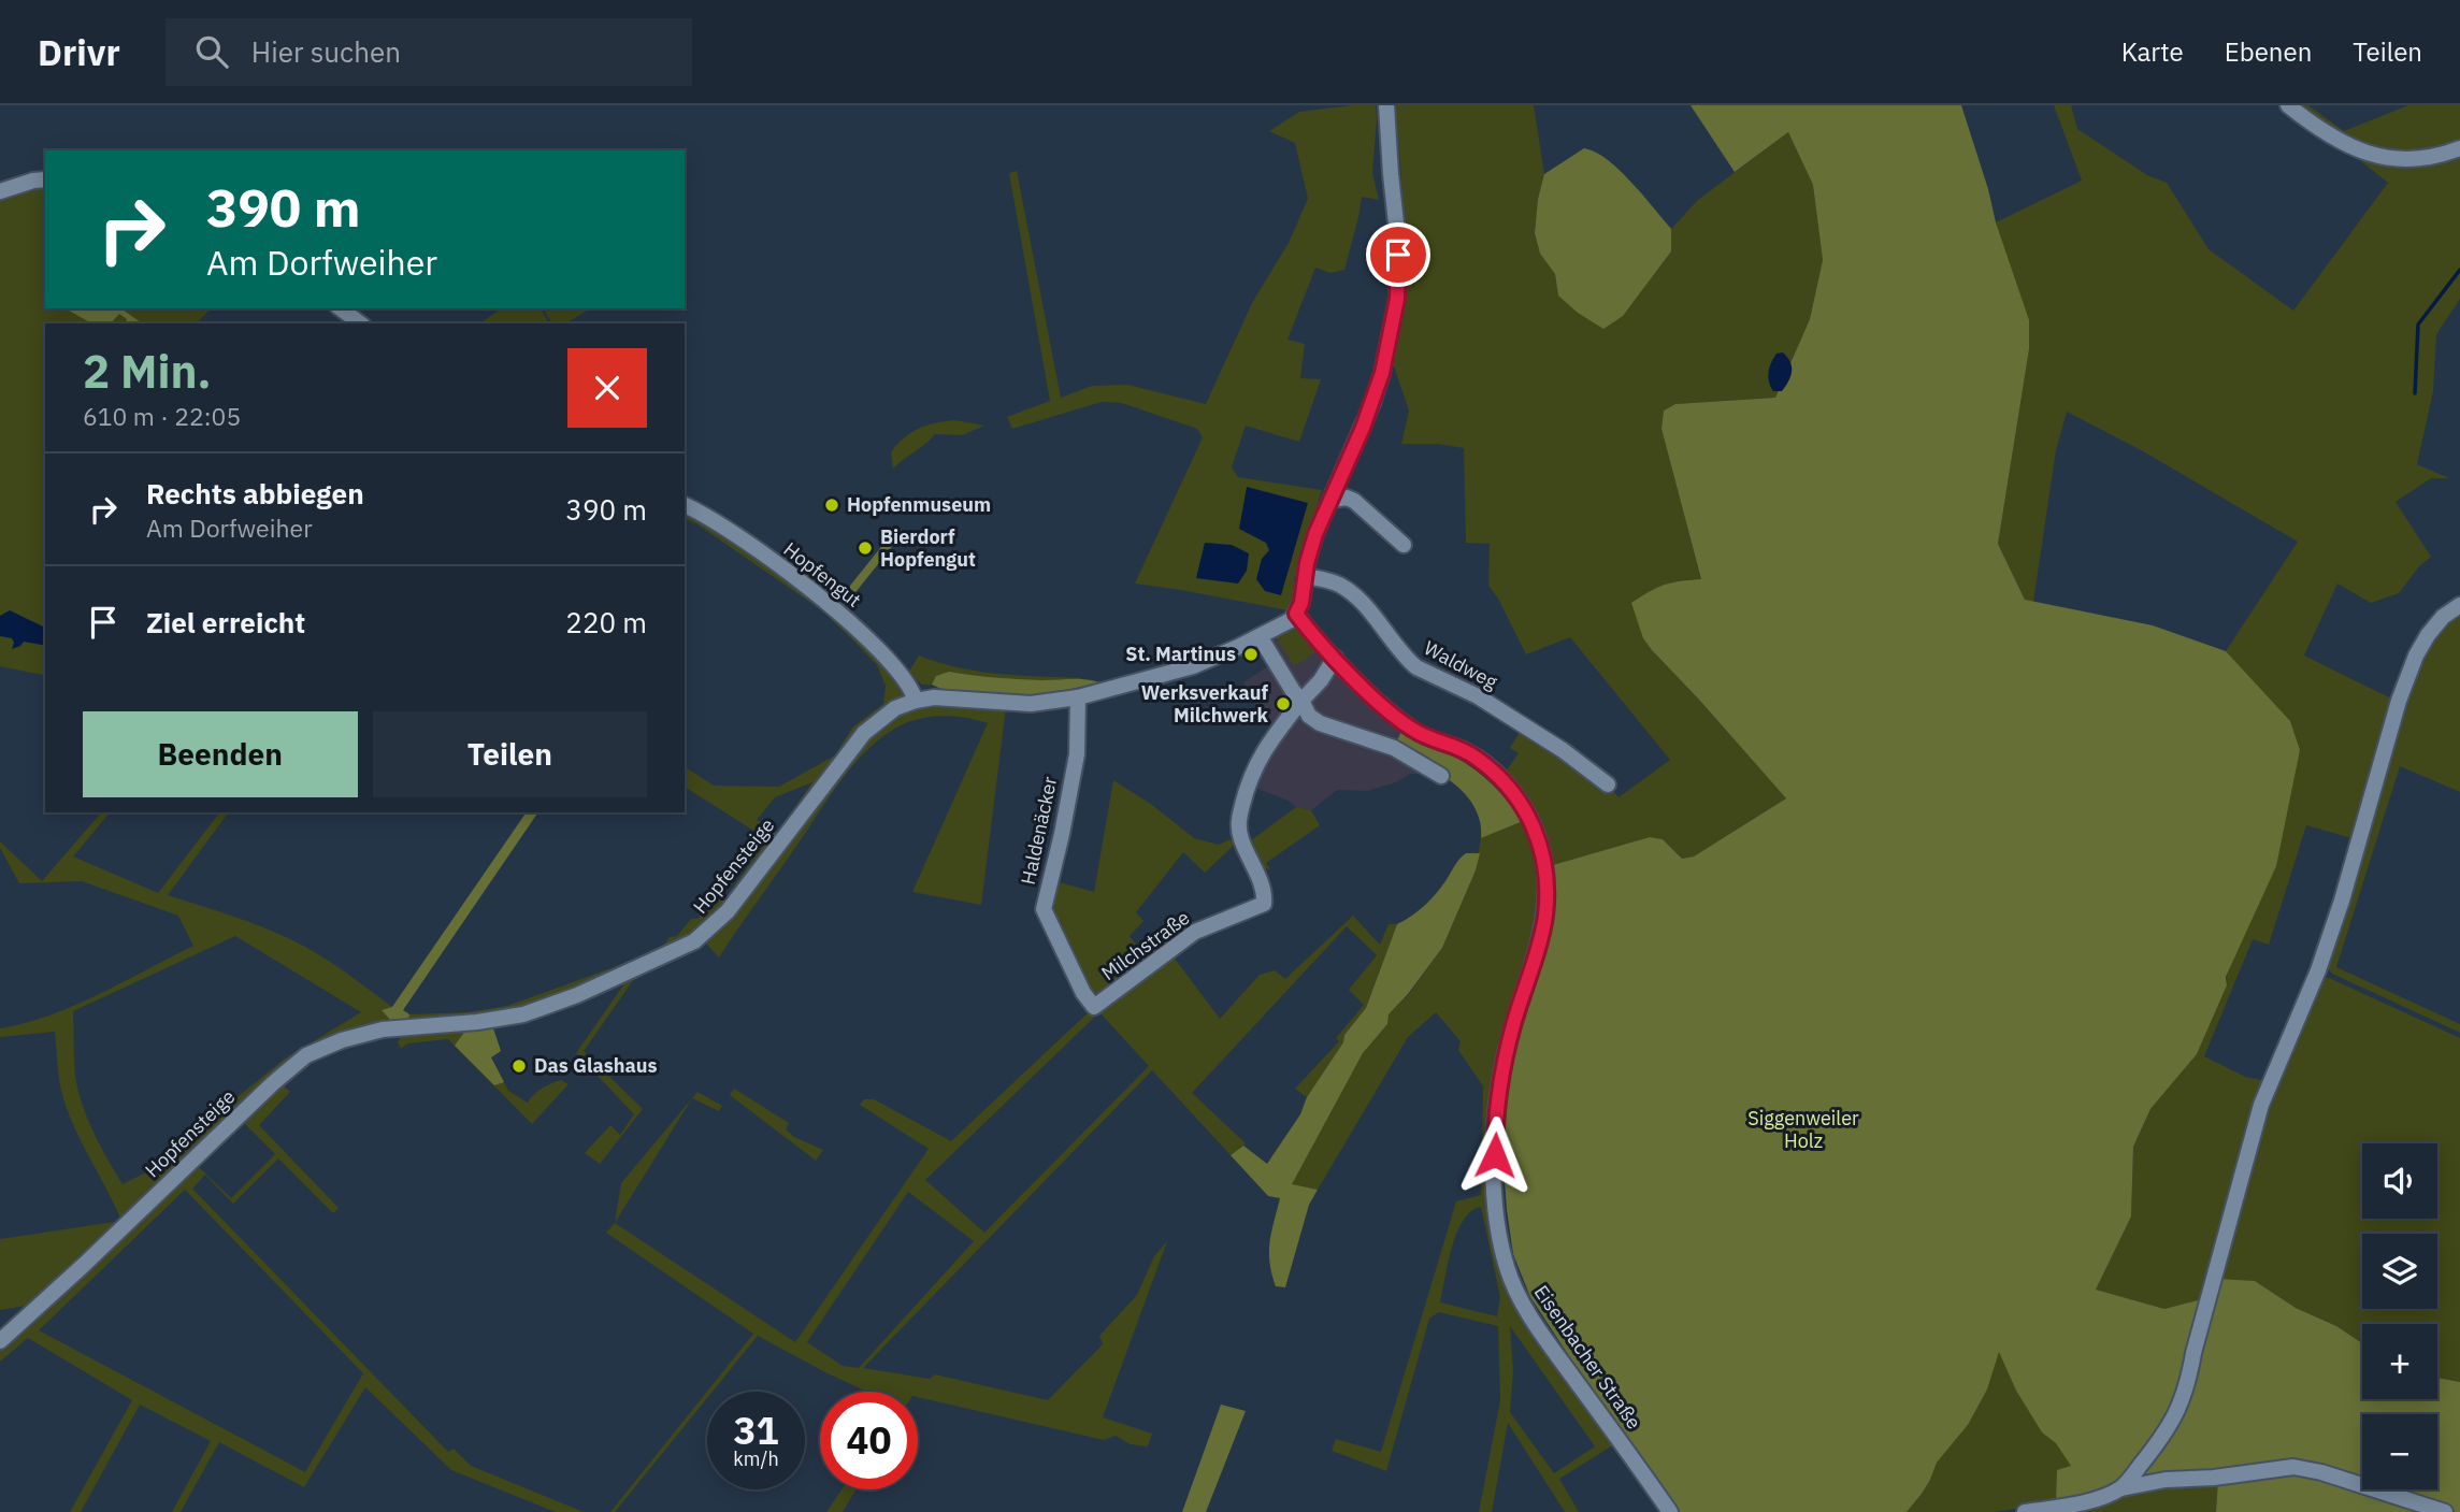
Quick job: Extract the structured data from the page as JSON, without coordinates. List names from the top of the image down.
{
  "streets": {
    "street": [
      "Hopfengut",
      "Waldweg",
      "Haldenäcker",
      "Hopfensteige",
      "Milchstraße",
      "Eisenbacher Straße"
    ]
  },
  "crossings": [
    ["Hopfengut", "Hopfensteige"],
    ["Haldenäcker", "Hopfensteige"],
    ["Haldenäcker", "Milchstraße"],
    ["Hopfensteige", "Eisenbacher Straße"]
  ],
  "parks": ["Siggenweiler Holz"],
  "places": [
    "Hopfenmuseum",
    "Bierdorf Hopfengut",
    "St. Martinus",
    "Werksverkauf Milchwerk",
    "Das Glashaus"
  ],
  "page": {
    "header": "Drivr",
    "search": "Hier suchen",
    "nav": ["Karte", "Ebenen", "Teilen"],
    "turn": ["390 m", "Am Dorfweiher"],
    "heading": ["2 Min.", "610 m · 22:05"],
    "list": [
      {
        "name": "Rechts abbiegen",
        "note": "Am Dorfweiher",
        "value": "390 m"
      },
      {
        "name": "Ziel erreicht",
        "value": "220 m"
      }
    ],
    "buttons": ["Beenden", "Teilen"],
    "map_buttons": ["+", "−"],
    "speed": "31 km/h",
    "limit": "40"
  }
}
